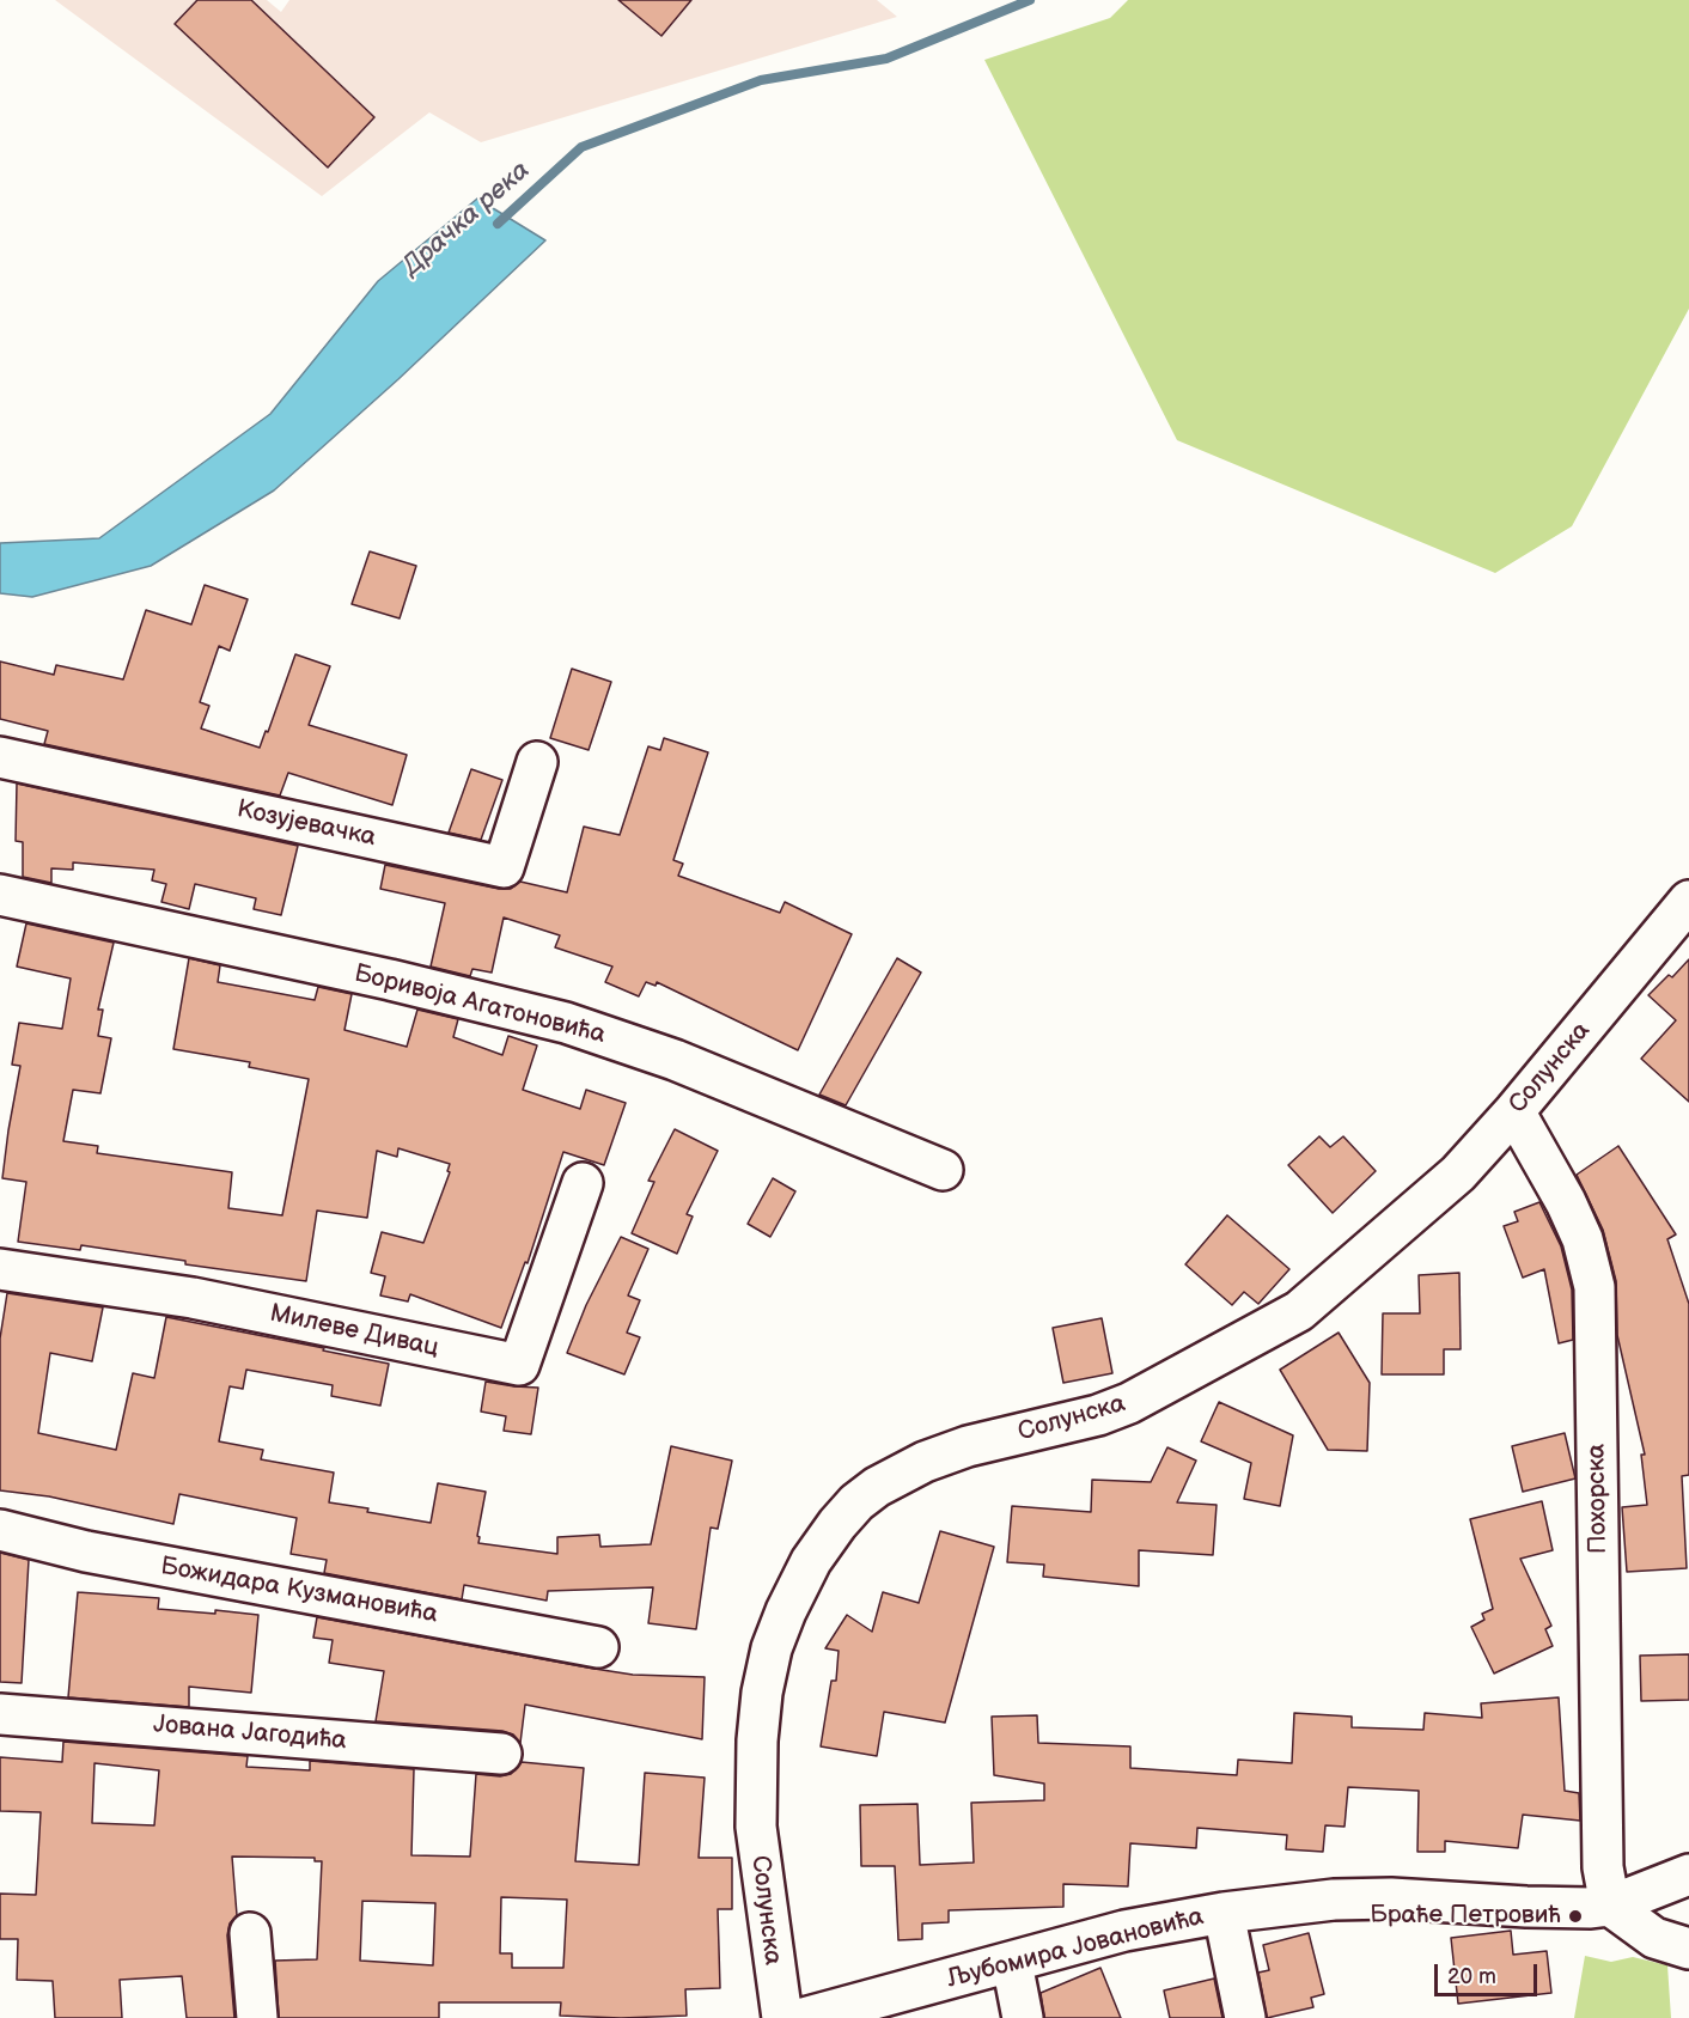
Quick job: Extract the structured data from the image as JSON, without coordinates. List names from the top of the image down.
{
  "streets": {
    "street": [
      "Козујевачка",
      "Боривоја Агатоновића",
      "Солунска",
      "Милеве Дивац",
      "Похорска",
      "Божидара Кузмановића",
      "Јована Јагодића",
      "Љубомира Јовановића"
    ]
  },
  "crossings": [
    ["Солунска", "Похорска"],
    ["Похорска", "Љубомира Јовановића"]
  ],
  "water": ["Драчка река"],
  "places": ["Браће Петровић"],
  "scale_bar": "20 m"
}
